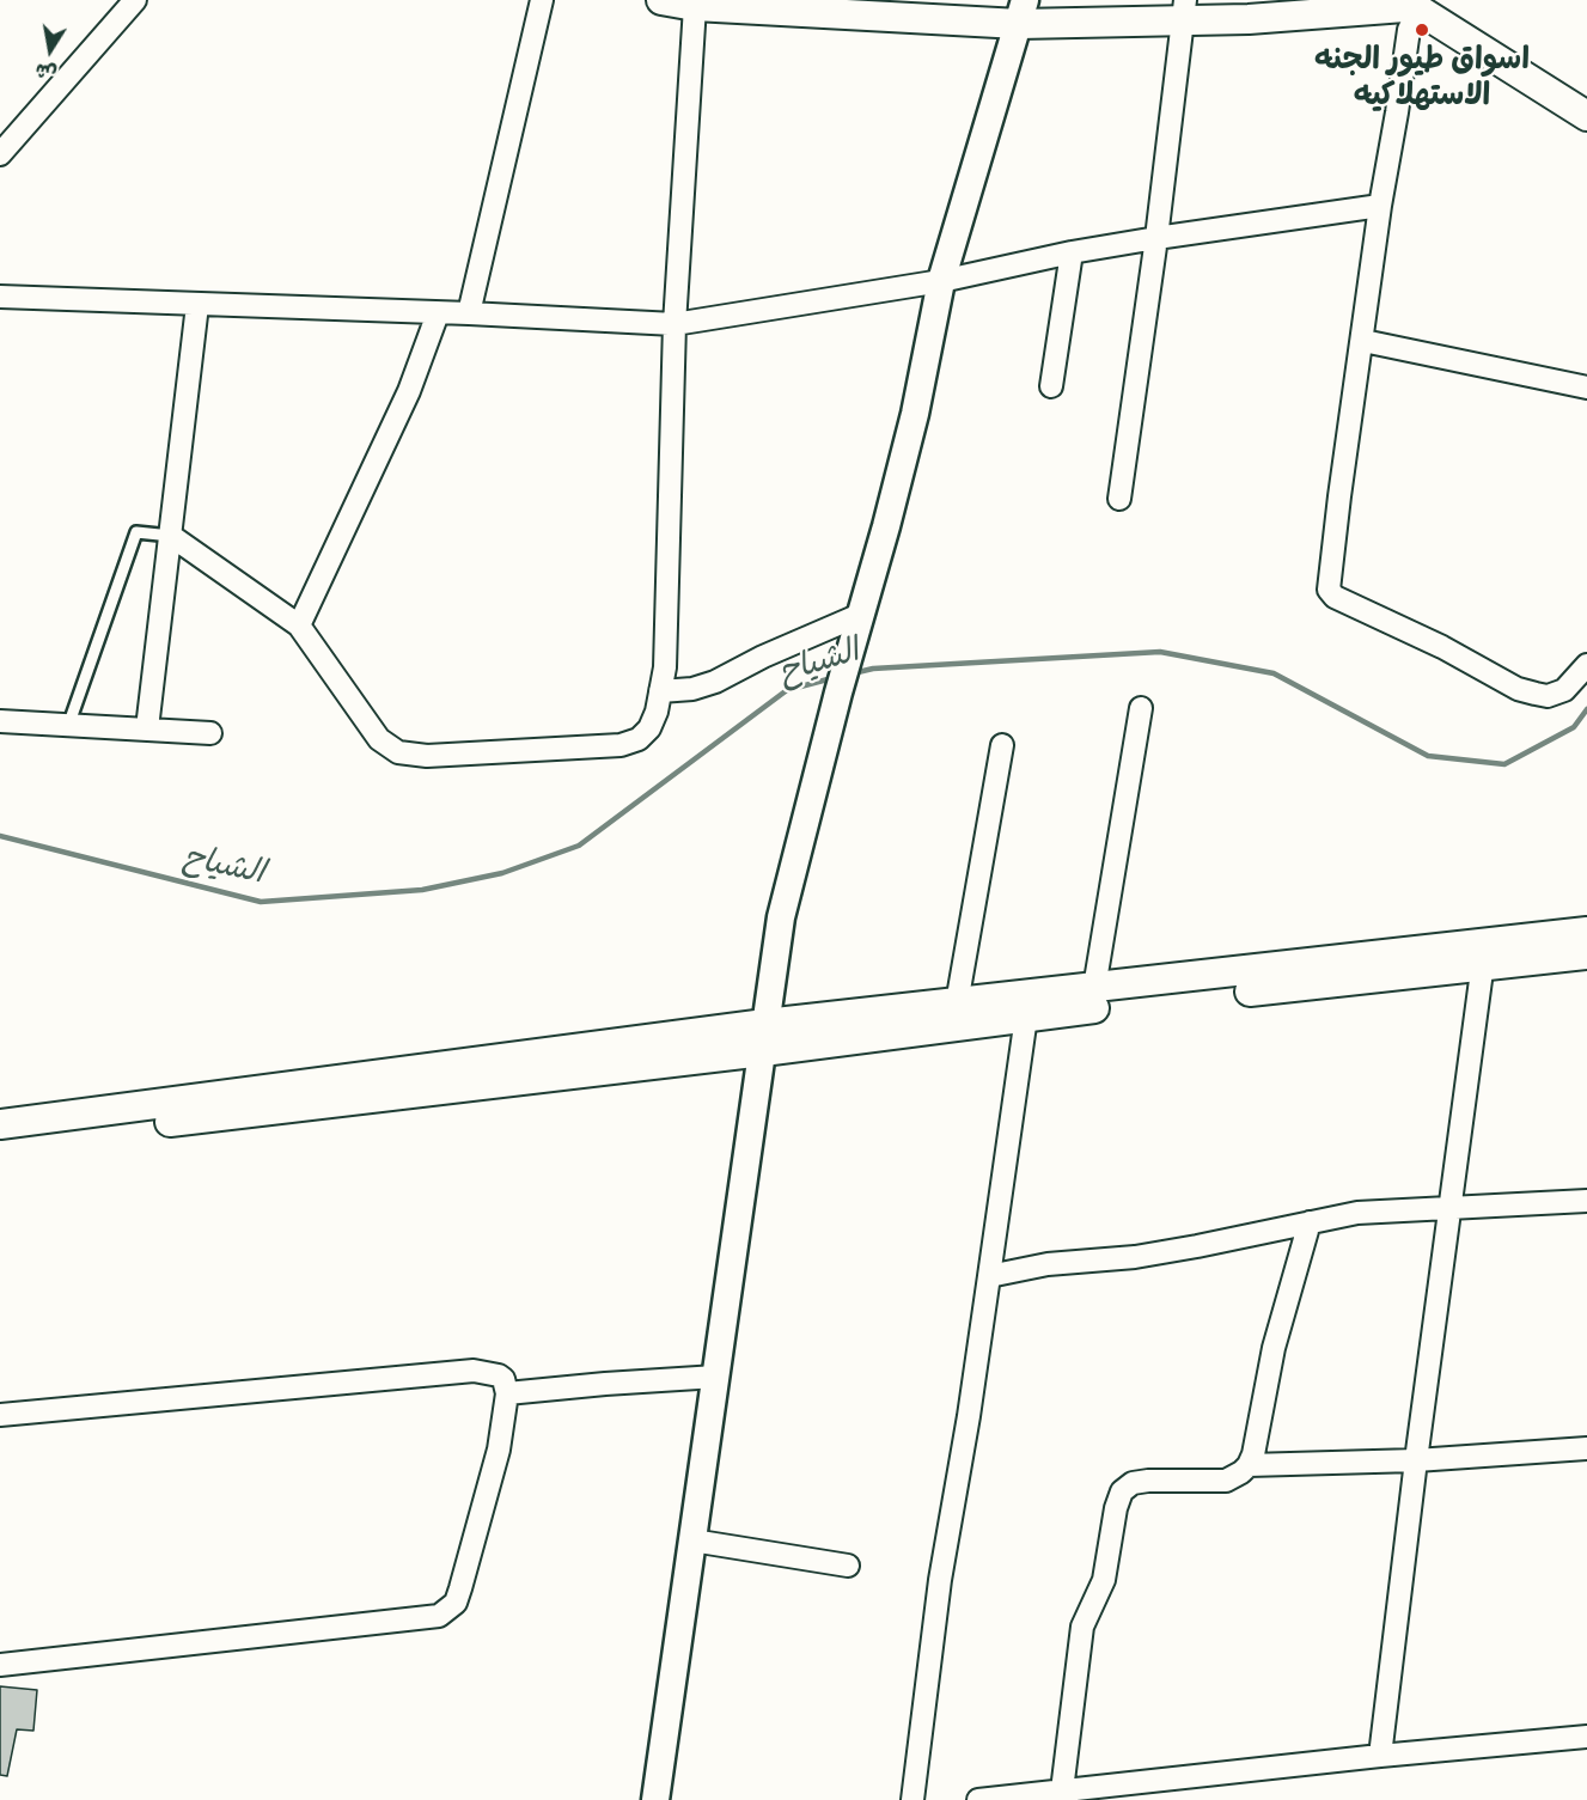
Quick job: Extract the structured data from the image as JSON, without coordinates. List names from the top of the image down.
{
  "water": ["الشياح"],
  "places": ["اسواق طيور الجنه الاستهلاكيه"],
  "north": "bottom"
}
